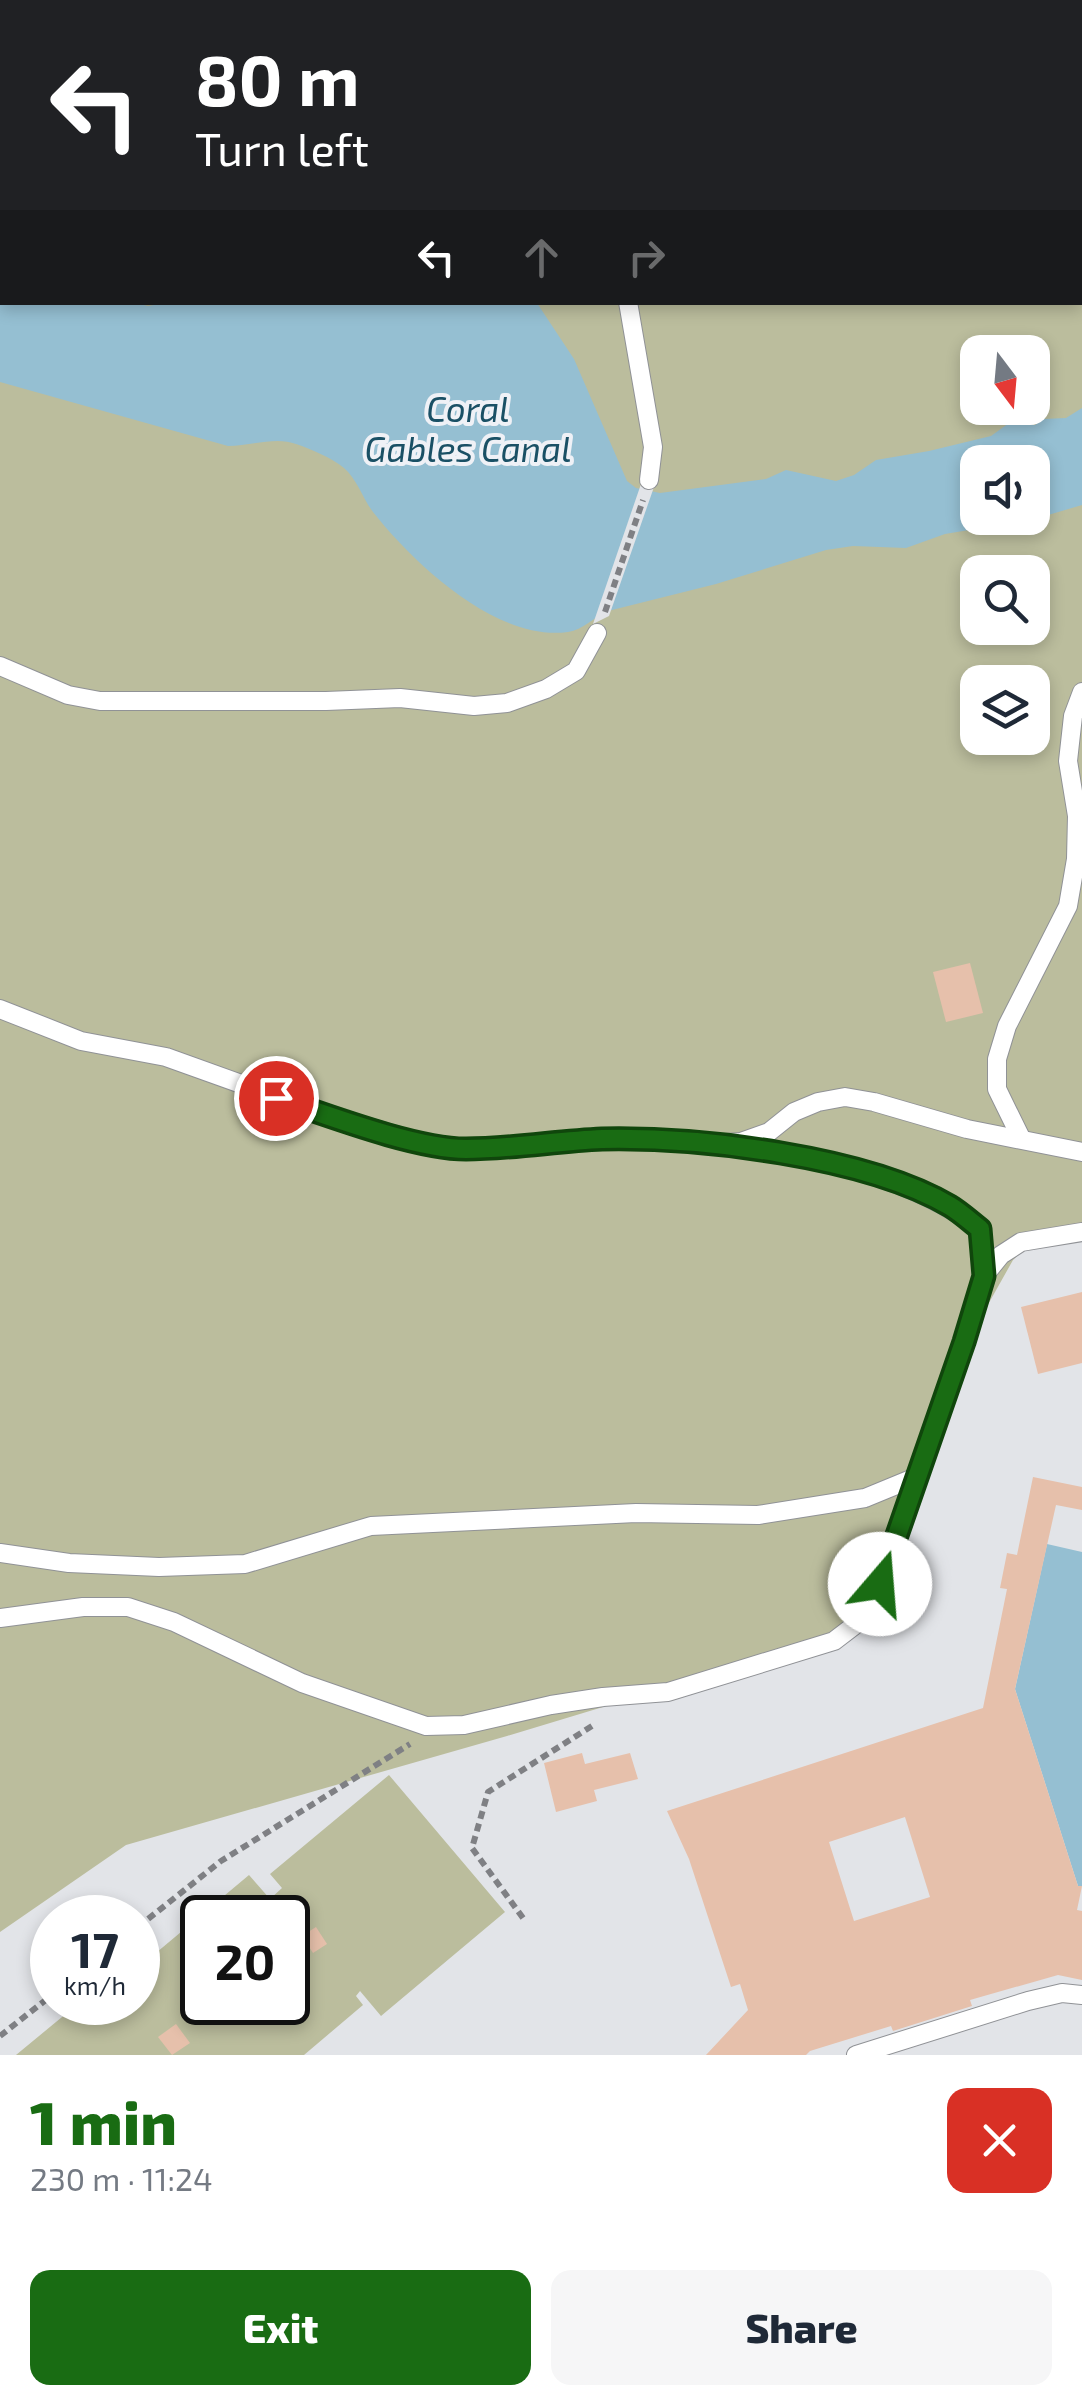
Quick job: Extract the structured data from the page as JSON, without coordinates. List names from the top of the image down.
{
  "water": ["Coral Gables Canal"],
  "north": "bottom",
  "page": {
    "turn": ["80 m", "Turn left"],
    "speed": "17 km/h",
    "limit": "20",
    "heading": ["1 min", "230 m · 11:24"],
    "buttons": ["Exit", "Share"]
  }
}
